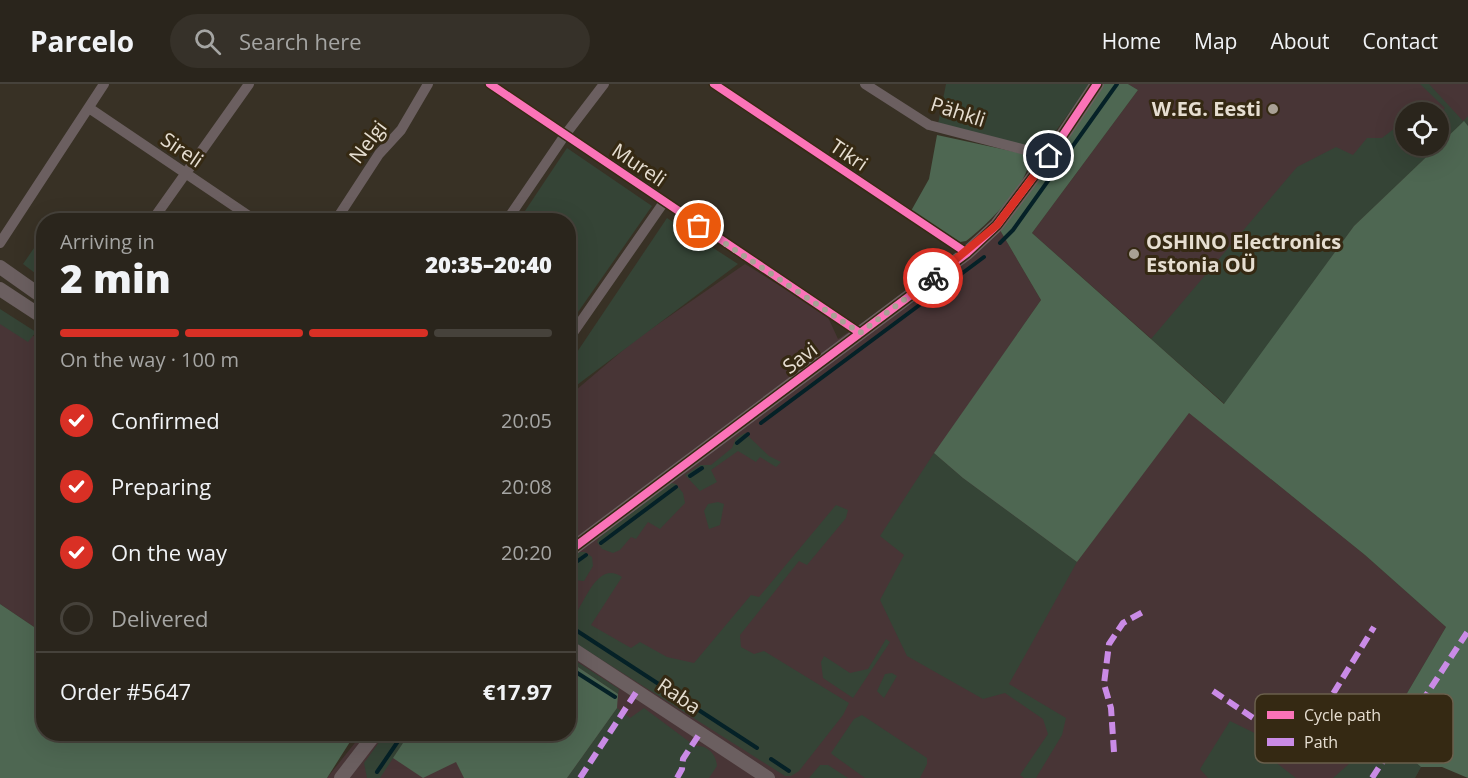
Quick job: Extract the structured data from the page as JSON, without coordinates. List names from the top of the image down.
{
  "streets": {
    "street": [
      "Pähkli",
      "Nelgi",
      "Sireli",
      "Tikri",
      "Mureli",
      "Savi",
      "Raba"
    ]
  },
  "crossings": [
    ["Pähkli", "Savi"],
    ["Tikri", "Savi"],
    ["Mureli", "Savi"]
  ],
  "places": ["W.EG. Eesti", "OSHINO Electronics Estonia OÜ"],
  "legend": ["Cycle path", "Path"],
  "page": {
    "header": "Parcelo",
    "search": "Search here",
    "nav": [
      "Home",
      "Map",
      "About",
      "Contact"
    ],
    "heading": ["2 min", "Arriving in", "20:35–20:40"],
    "panel": ["Order #5647", "€17.97"],
    "bar": "On the way · 100 m",
    "list": [
      ["Confirmed", "20:05"],
      ["Preparing", "20:08"],
      ["On the way", "20:20"],
      "Delivered"
    ]
  }
}
